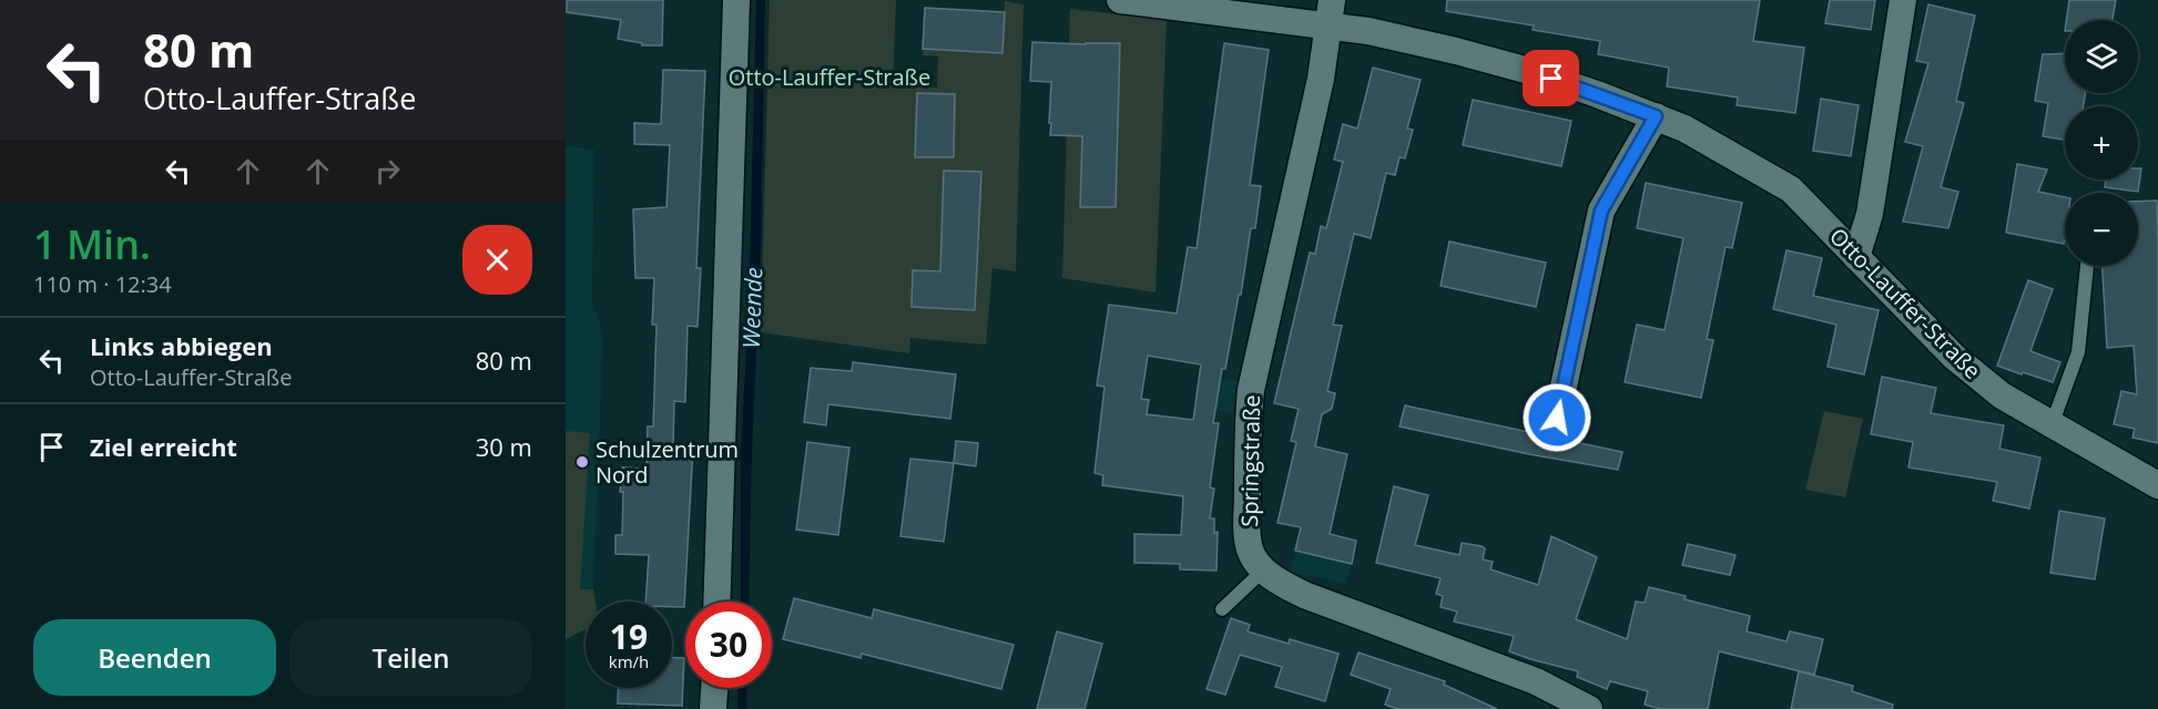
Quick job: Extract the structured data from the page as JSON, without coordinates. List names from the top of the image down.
{
  "streets": {
    "street": ["Otto-Lauffer-Straße", "Springstraße"]
  },
  "crossings": [
    ["Otto-Lauffer-Straße", "Springstraße"]
  ],
  "water": ["Weende"],
  "parks": ["Otto-Lauffer-Straße"],
  "places": ["Schulzentrum Nord"],
  "page": {
    "turn": ["80 m", "Otto-Lauffer-Straße"],
    "map_buttons": ["+", "−"],
    "heading": ["1 Min.", "110 m · 12:34"],
    "list": [
      {
        "name": "Links abbiegen",
        "note": "Otto-Lauffer-Straße",
        "value": "80 m"
      },
      {
        "name": "Ziel erreicht",
        "value": "30 m"
      }
    ],
    "speed": "19 km/h",
    "limit": "30",
    "buttons": ["Beenden", "Teilen"]
  }
}
